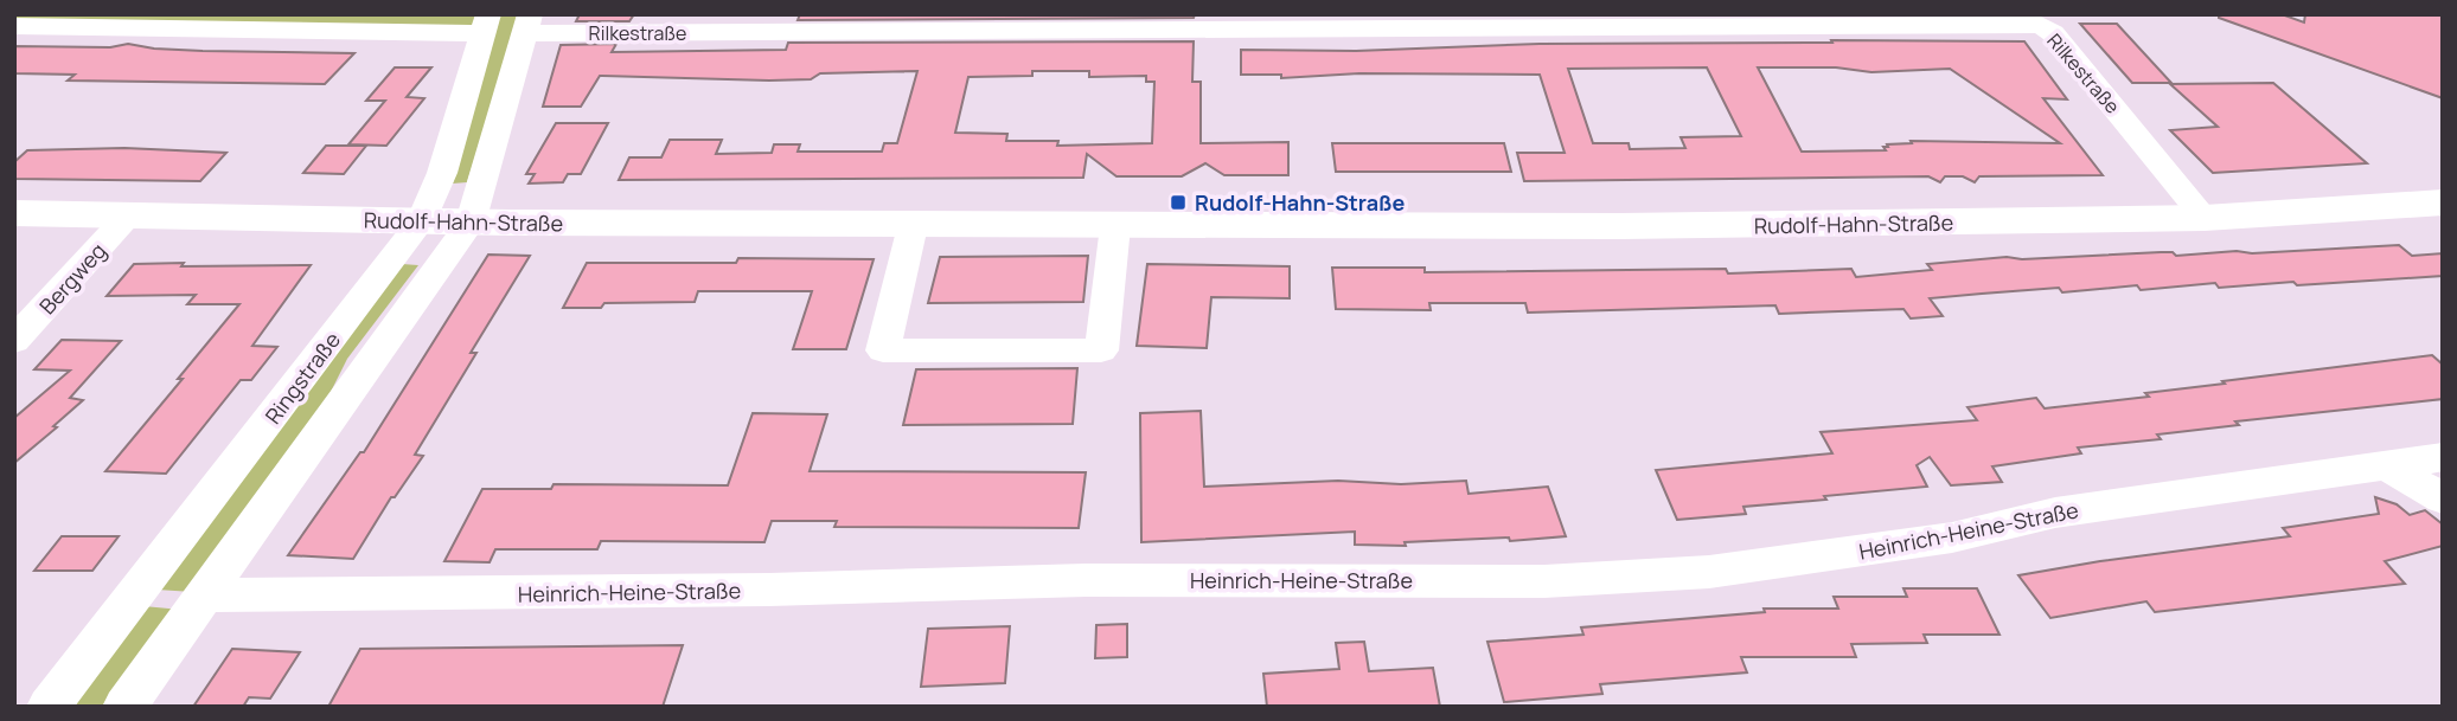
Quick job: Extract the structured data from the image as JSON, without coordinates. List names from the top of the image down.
{
  "streets": {
    "street": [
      "Rilkestraße",
      "Rudolf-Hahn-Straße",
      "Bergweg",
      "Ringstraße",
      "Heinrich-Heine-Straße"
    ]
  },
  "crossings": [
    ["Rilkestraße", "Rudolf-Hahn-Straße"],
    ["Rudolf-Hahn-Straße", "Bergweg"],
    ["Rudolf-Hahn-Straße", "Ringstraße"]
  ],
  "places": {
    "transit": ["Rudolf-Hahn-Straße"]
  }
}
